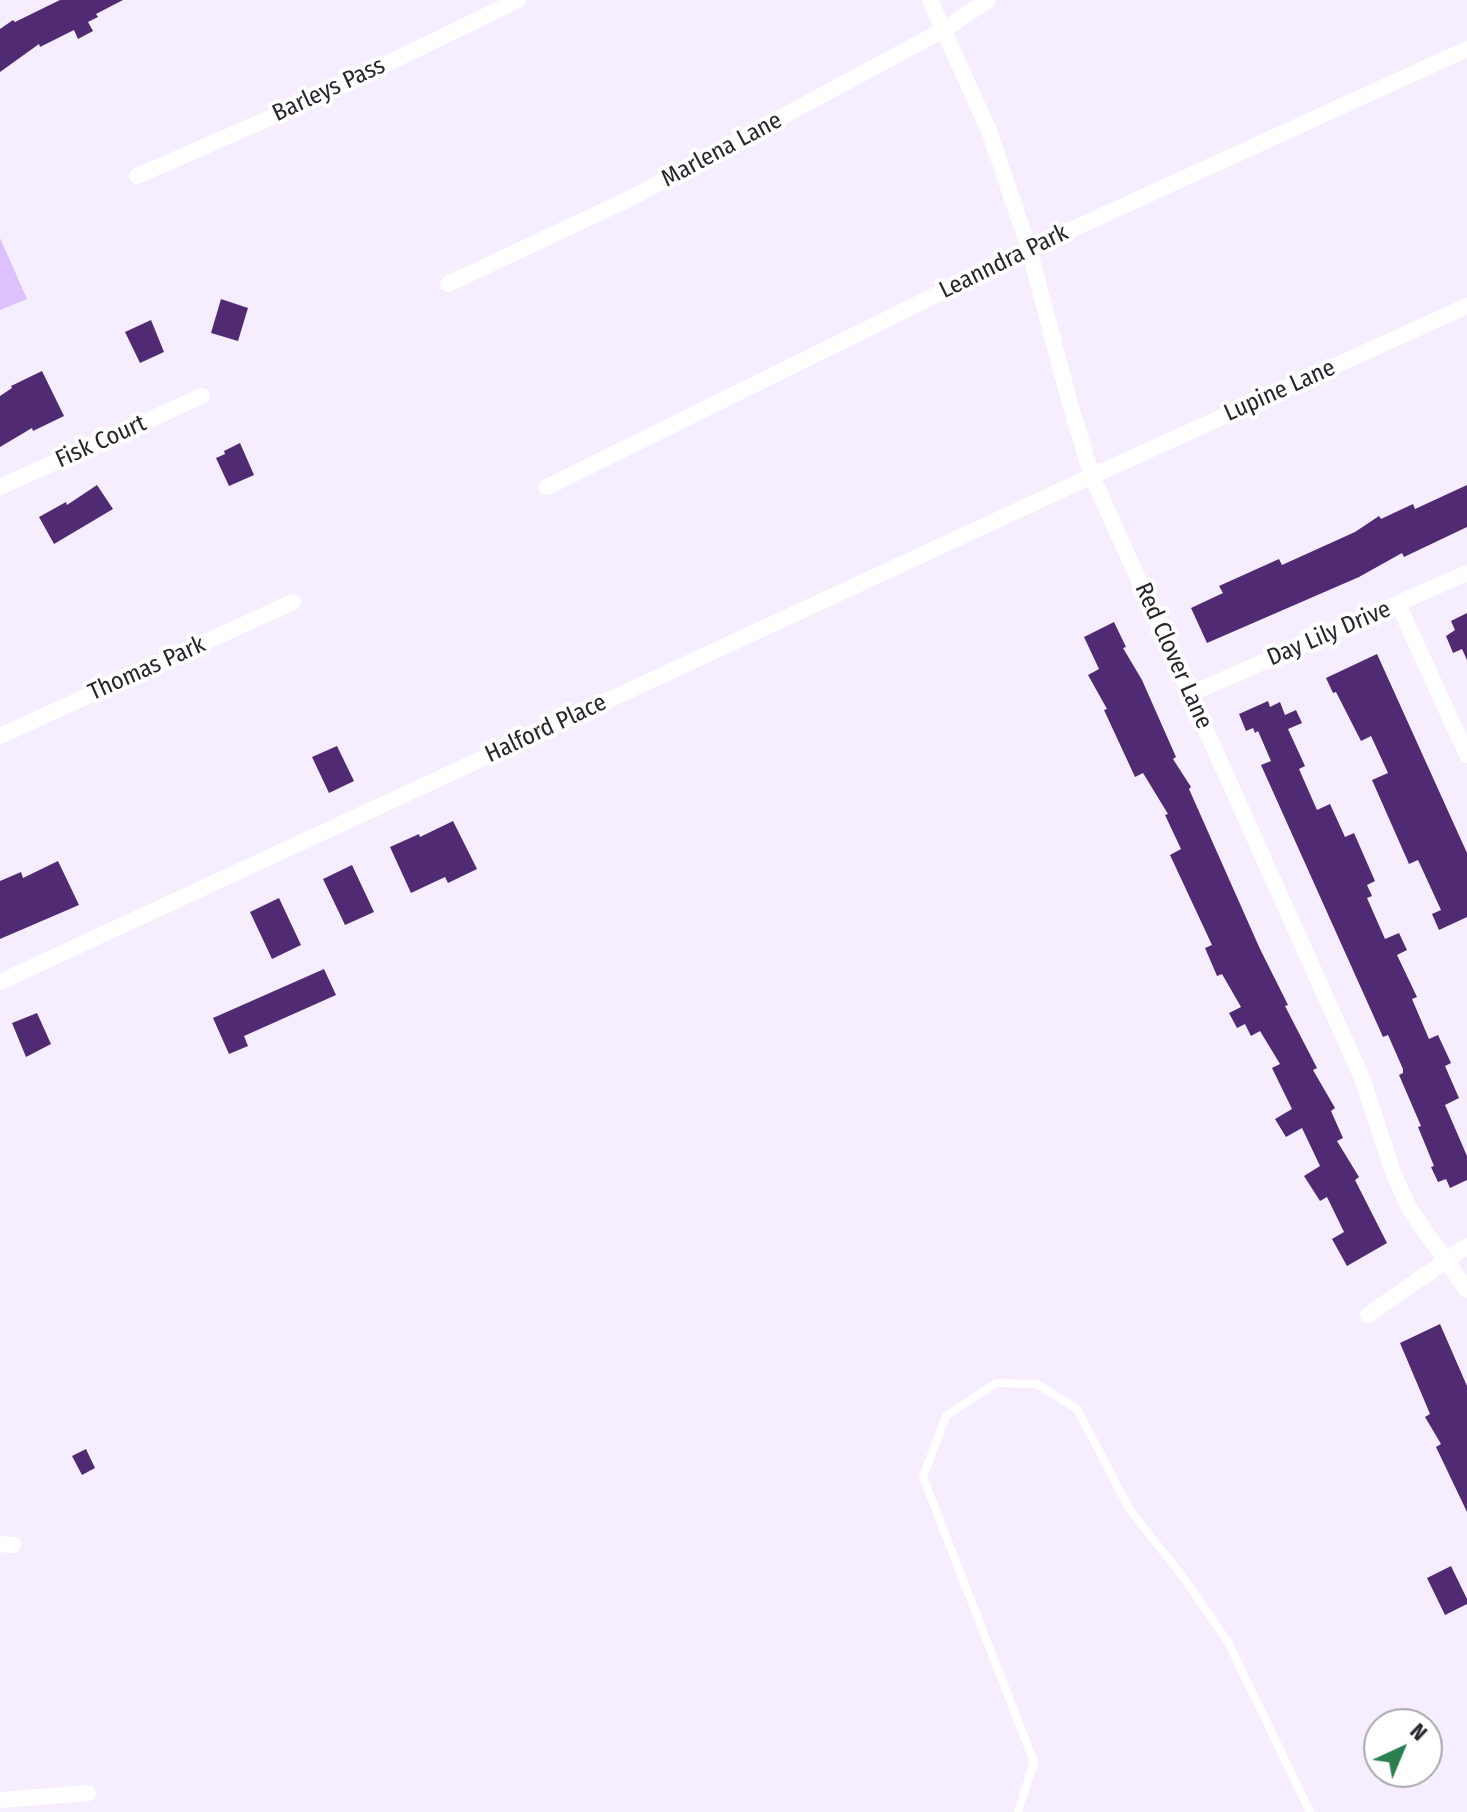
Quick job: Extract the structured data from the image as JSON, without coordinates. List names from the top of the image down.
{
  "streets": {
    "street": [
      "Barleys Pass",
      "Marlena Lane",
      "Leanndra Park",
      "Lupine Lane",
      "Fisk Court",
      "Day Lily Drive",
      "Red Clover Lane",
      "Thomas Park",
      "Halford Place"
    ]
  },
  "crossings": [
    ["Marlena Lane", "Red Clover Lane"],
    ["Leanndra Park", "Red Clover Lane"],
    ["Lupine Lane", "Red Clover Lane"],
    ["Lupine Lane", "Halford Place"],
    ["Day Lily Drive", "Red Clover Lane"],
    ["Red Clover Lane", "Halford Place"]
  ],
  "north": "top right"
}
